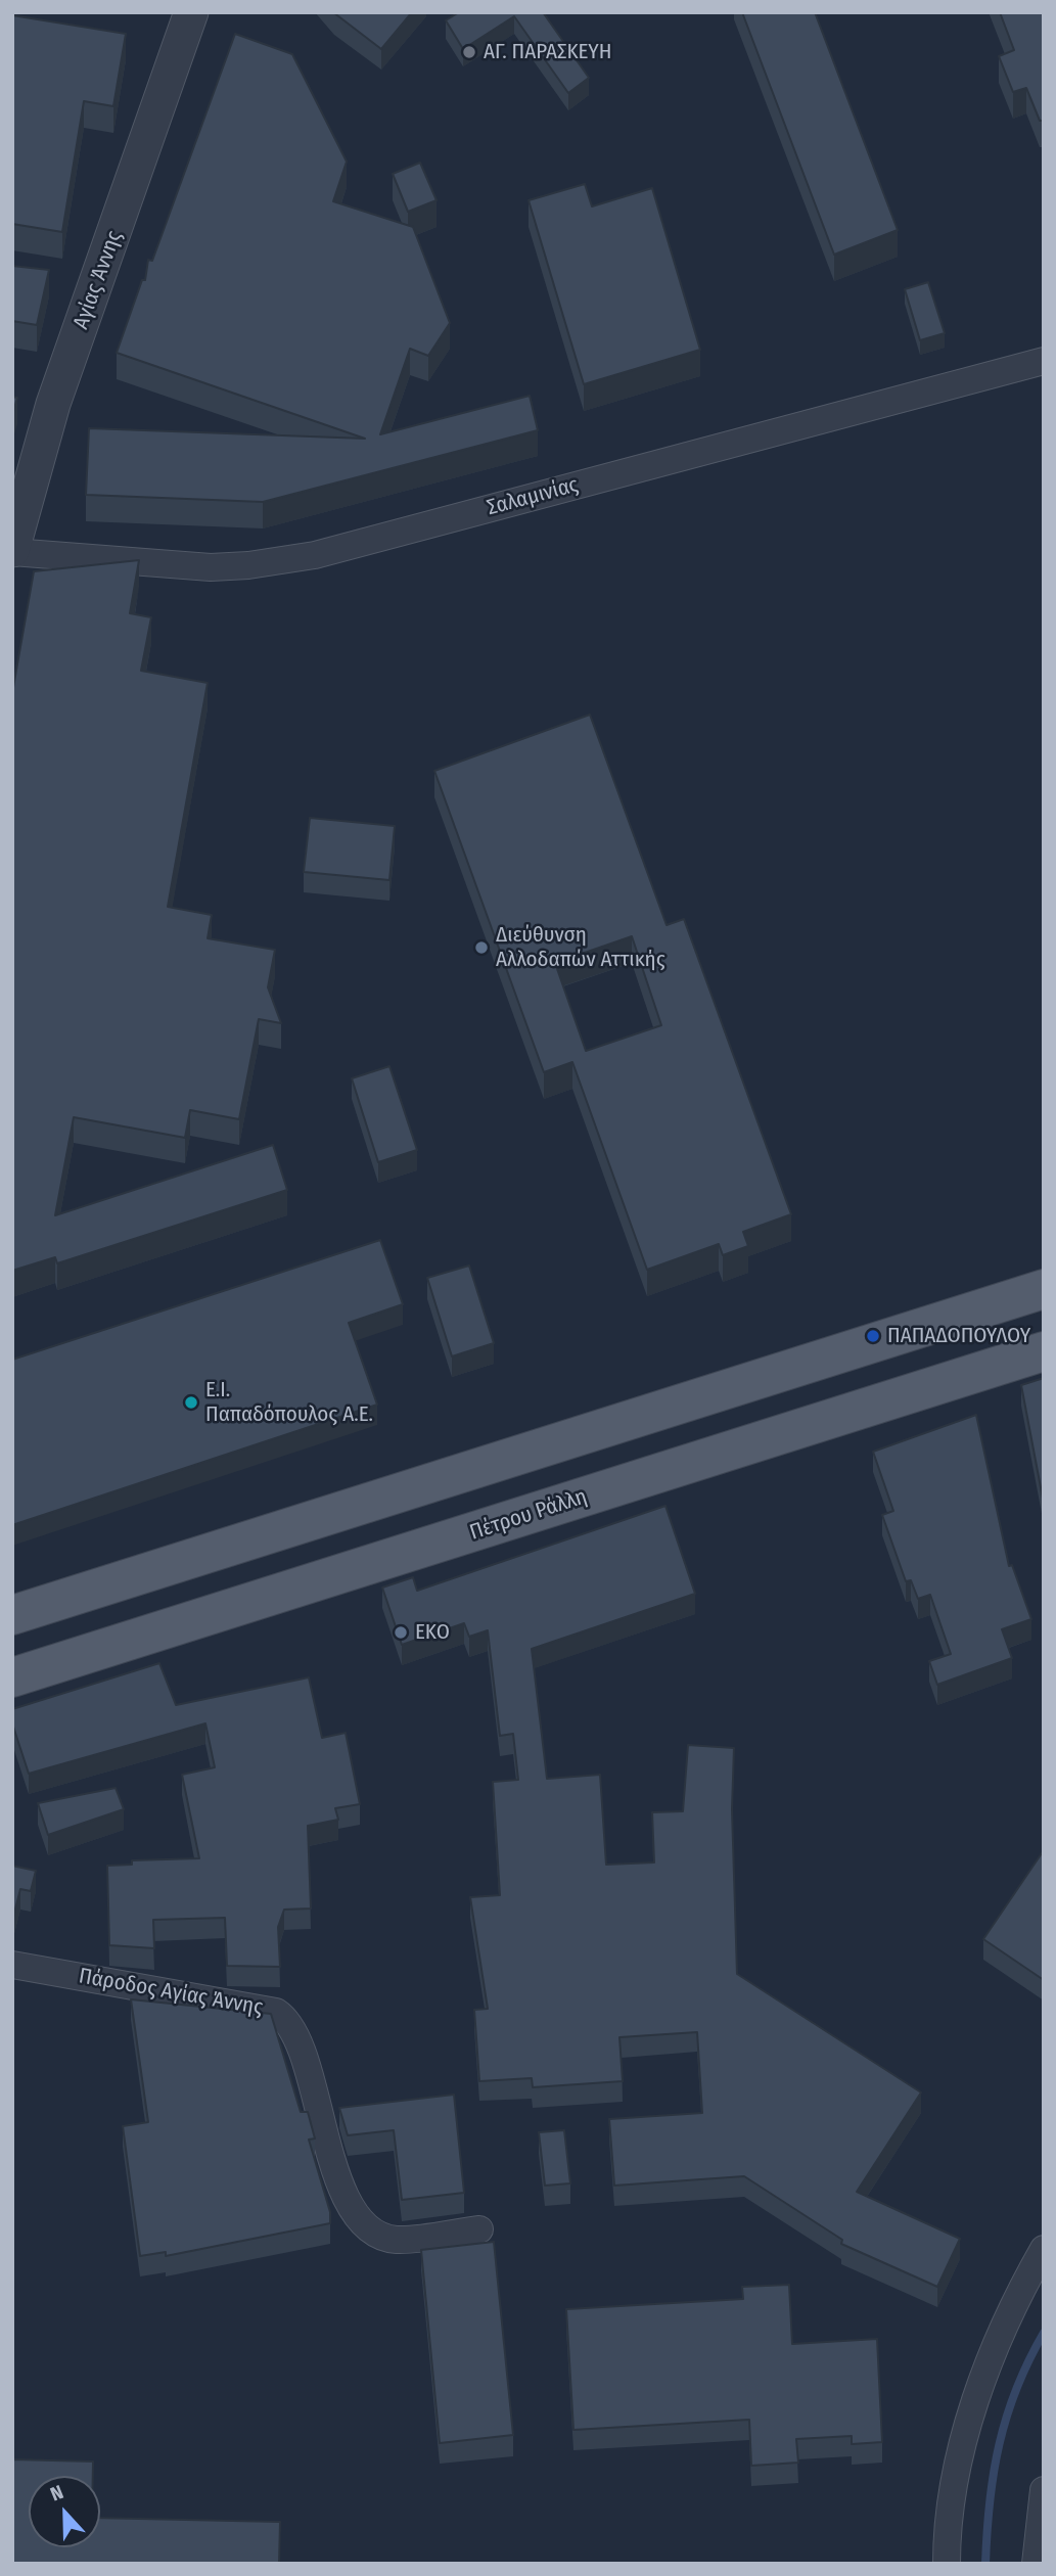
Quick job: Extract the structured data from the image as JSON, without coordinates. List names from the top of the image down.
{
  "streets": {
    "main road": ["Πέτρου Ράλλη"],
    "street": ["Αγίας Άννης", "Σαλαμινίας", "Πάροδος Αγίας Άννης"]
  },
  "crossings": [
    ["Αγίας Άννης", "Σαλαμινίας"]
  ],
  "places": [
    "ΑΓ. ΠΑΡΑΣΚΕΥΗ",
    "Διεύθυνση Αλλοδαπών Αττικής",
    "ΠΑΠΑΔΟΠΟΥΛΟΥ",
    "Ε.Ι. Παπαδόπουλος Α.Ε.",
    "EKO"
  ],
  "north": "top"
}
